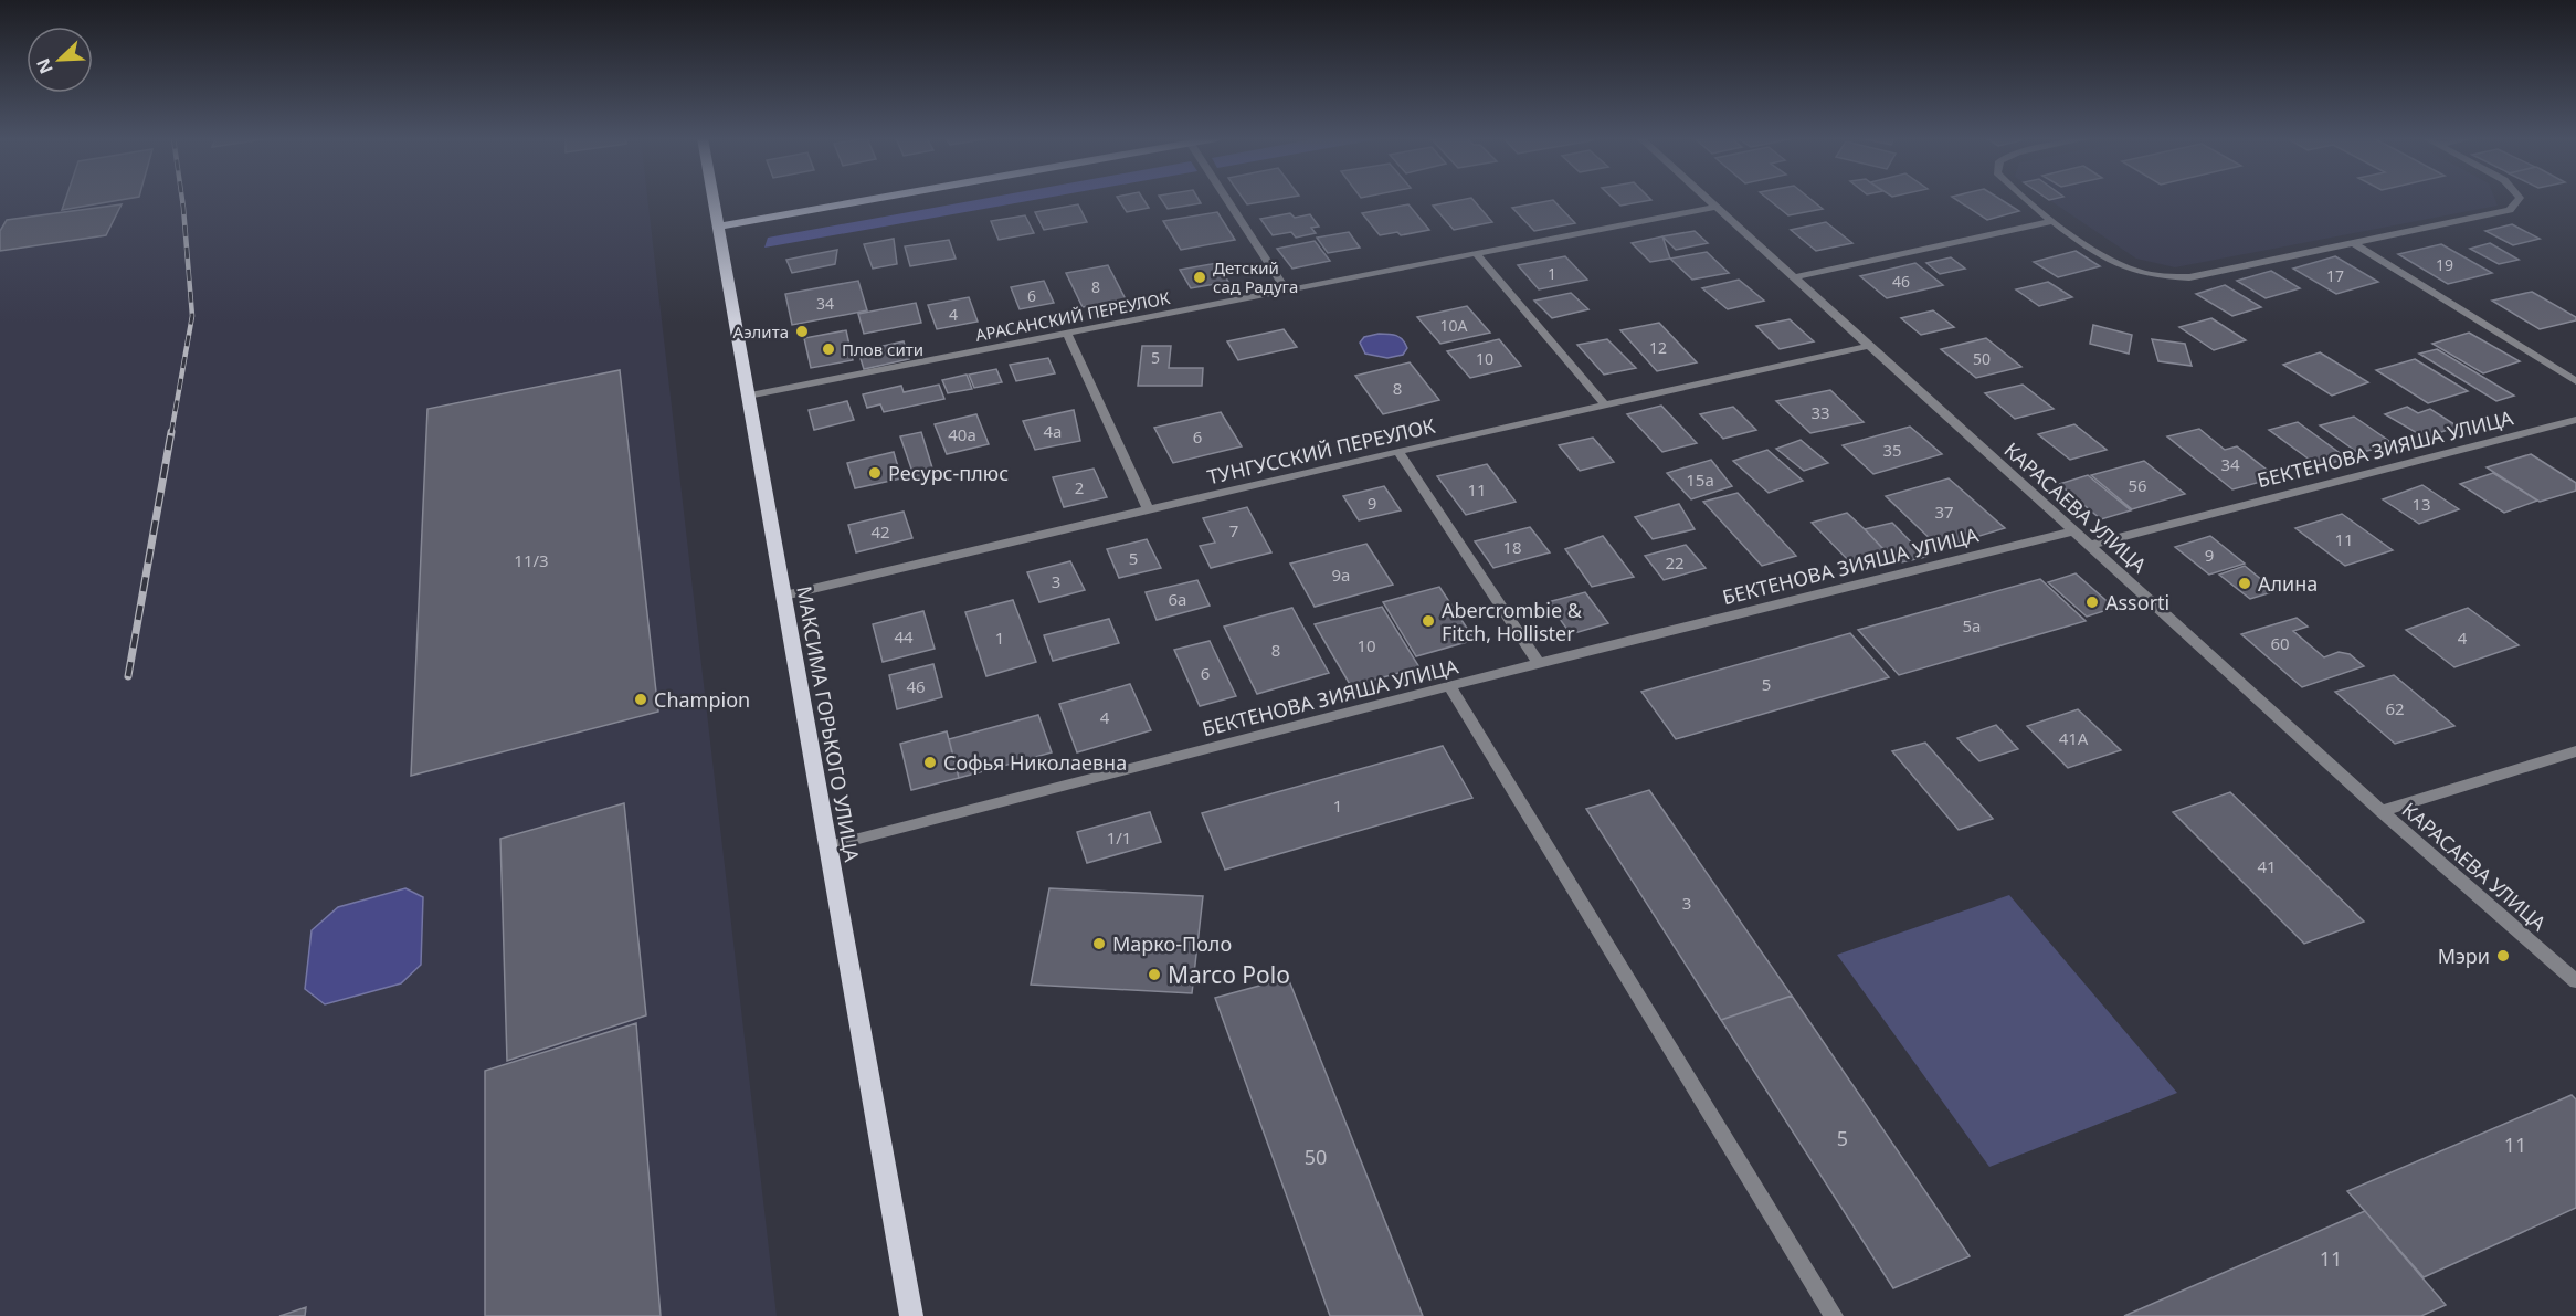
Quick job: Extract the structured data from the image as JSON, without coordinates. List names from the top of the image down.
{
  "streets": {
    "main road": ["МАКСИМА ГОРЬКОГО УЛИЦА"],
    "street": [
      "АРАСАНСКИЙ ПЕРЕУЛОК",
      "БЕКТЕНОВА ЗИЯША УЛИЦА",
      "ТУНГУССКИЙ ПЕРЕУЛОК",
      "КАРАСАЕВА УЛИЦА"
    ]
  },
  "crossings": [
    ["АРАСАНСКИЙ ПЕРЕУЛОК", "КАРАСАЕВА УЛИЦА"],
    ["АРАСАНСКИЙ ПЕРЕУЛОК", "МАКСИМА ГОРЬКОГО УЛИЦА"],
    ["БЕКТЕНОВА ЗИЯША УЛИЦА", "КАРАСАЕВА УЛИЦА"],
    ["БЕКТЕНОВА ЗИЯША УЛИЦА", "МАКСИМА ГОРЬКОГО УЛИЦА"],
    ["ТУНГУССКИЙ ПЕРЕУЛОК", "КАРАСАЕВА УЛИЦА"],
    ["ТУНГУССКИЙ ПЕРЕУЛОК", "МАКСИМА ГОРЬКОГО УЛИЦА"]
  ],
  "places": [
    "Детский сад Радуга",
    "Аэлита",
    "Плов сити",
    "Ресурс-плюс",
    "Алина",
    "Assorti",
    "Abercrombie & Fitch, Hollister",
    "Champion",
    "Софья Николаевна",
    "Марко-Поло",
    "Мэри",
    "Marco Polo"
  ],
  "house_numbers": [
    "19",
    "1",
    "17",
    "46",
    "8",
    "6",
    "34",
    "4",
    "10А",
    "12",
    "5",
    "10",
    "50",
    "8",
    "33",
    "4а",
    "40а",
    "6",
    "35",
    "34",
    "15а",
    "56",
    "2",
    "11",
    "9",
    "13",
    "37",
    "7",
    "42",
    "11",
    "18",
    "9",
    "5",
    "11/3",
    "22",
    "9а",
    "3",
    "6а",
    "5а",
    "44",
    "1",
    "4",
    "60",
    "10",
    "8",
    "6",
    "5",
    "46",
    "62",
    "4",
    "41А",
    "1",
    "1/1",
    "41",
    "3",
    "5",
    "11",
    "50",
    "11"
  ],
  "north": "bottom left"
}
